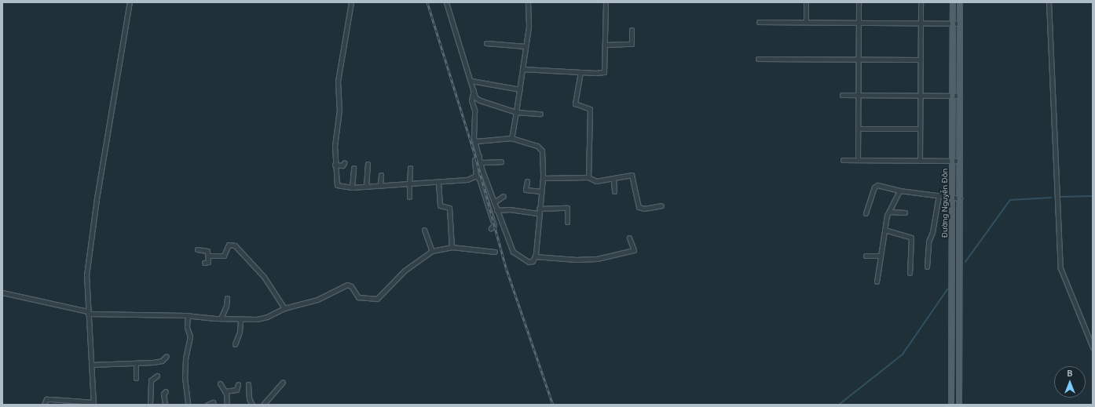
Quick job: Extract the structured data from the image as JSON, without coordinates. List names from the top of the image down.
{
  "streets": {
    "main road": ["Đường Nguyễn Đôn"]
  },
  "north": "top"
}
